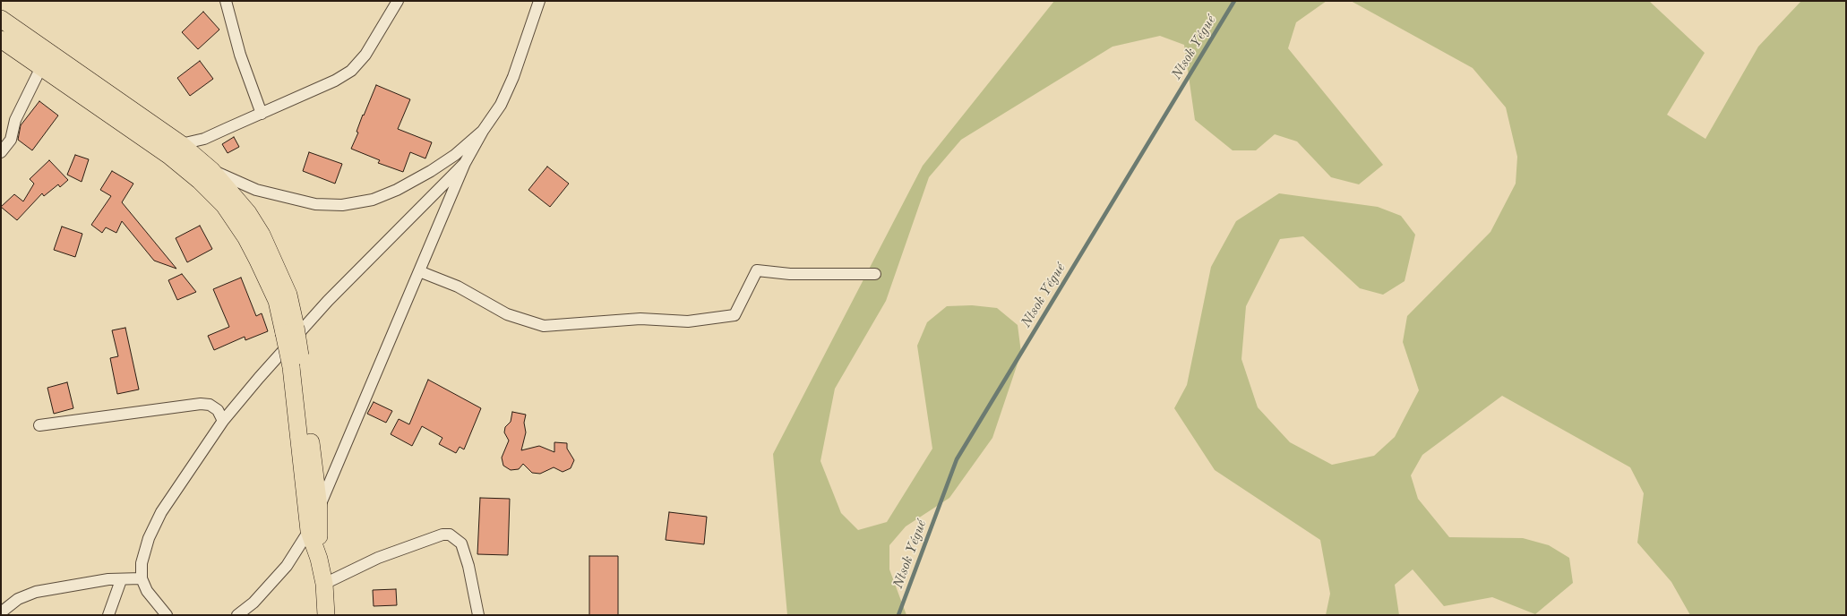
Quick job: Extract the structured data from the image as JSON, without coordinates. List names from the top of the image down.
{
  "water": ["Ntsok Yégué"]
}
